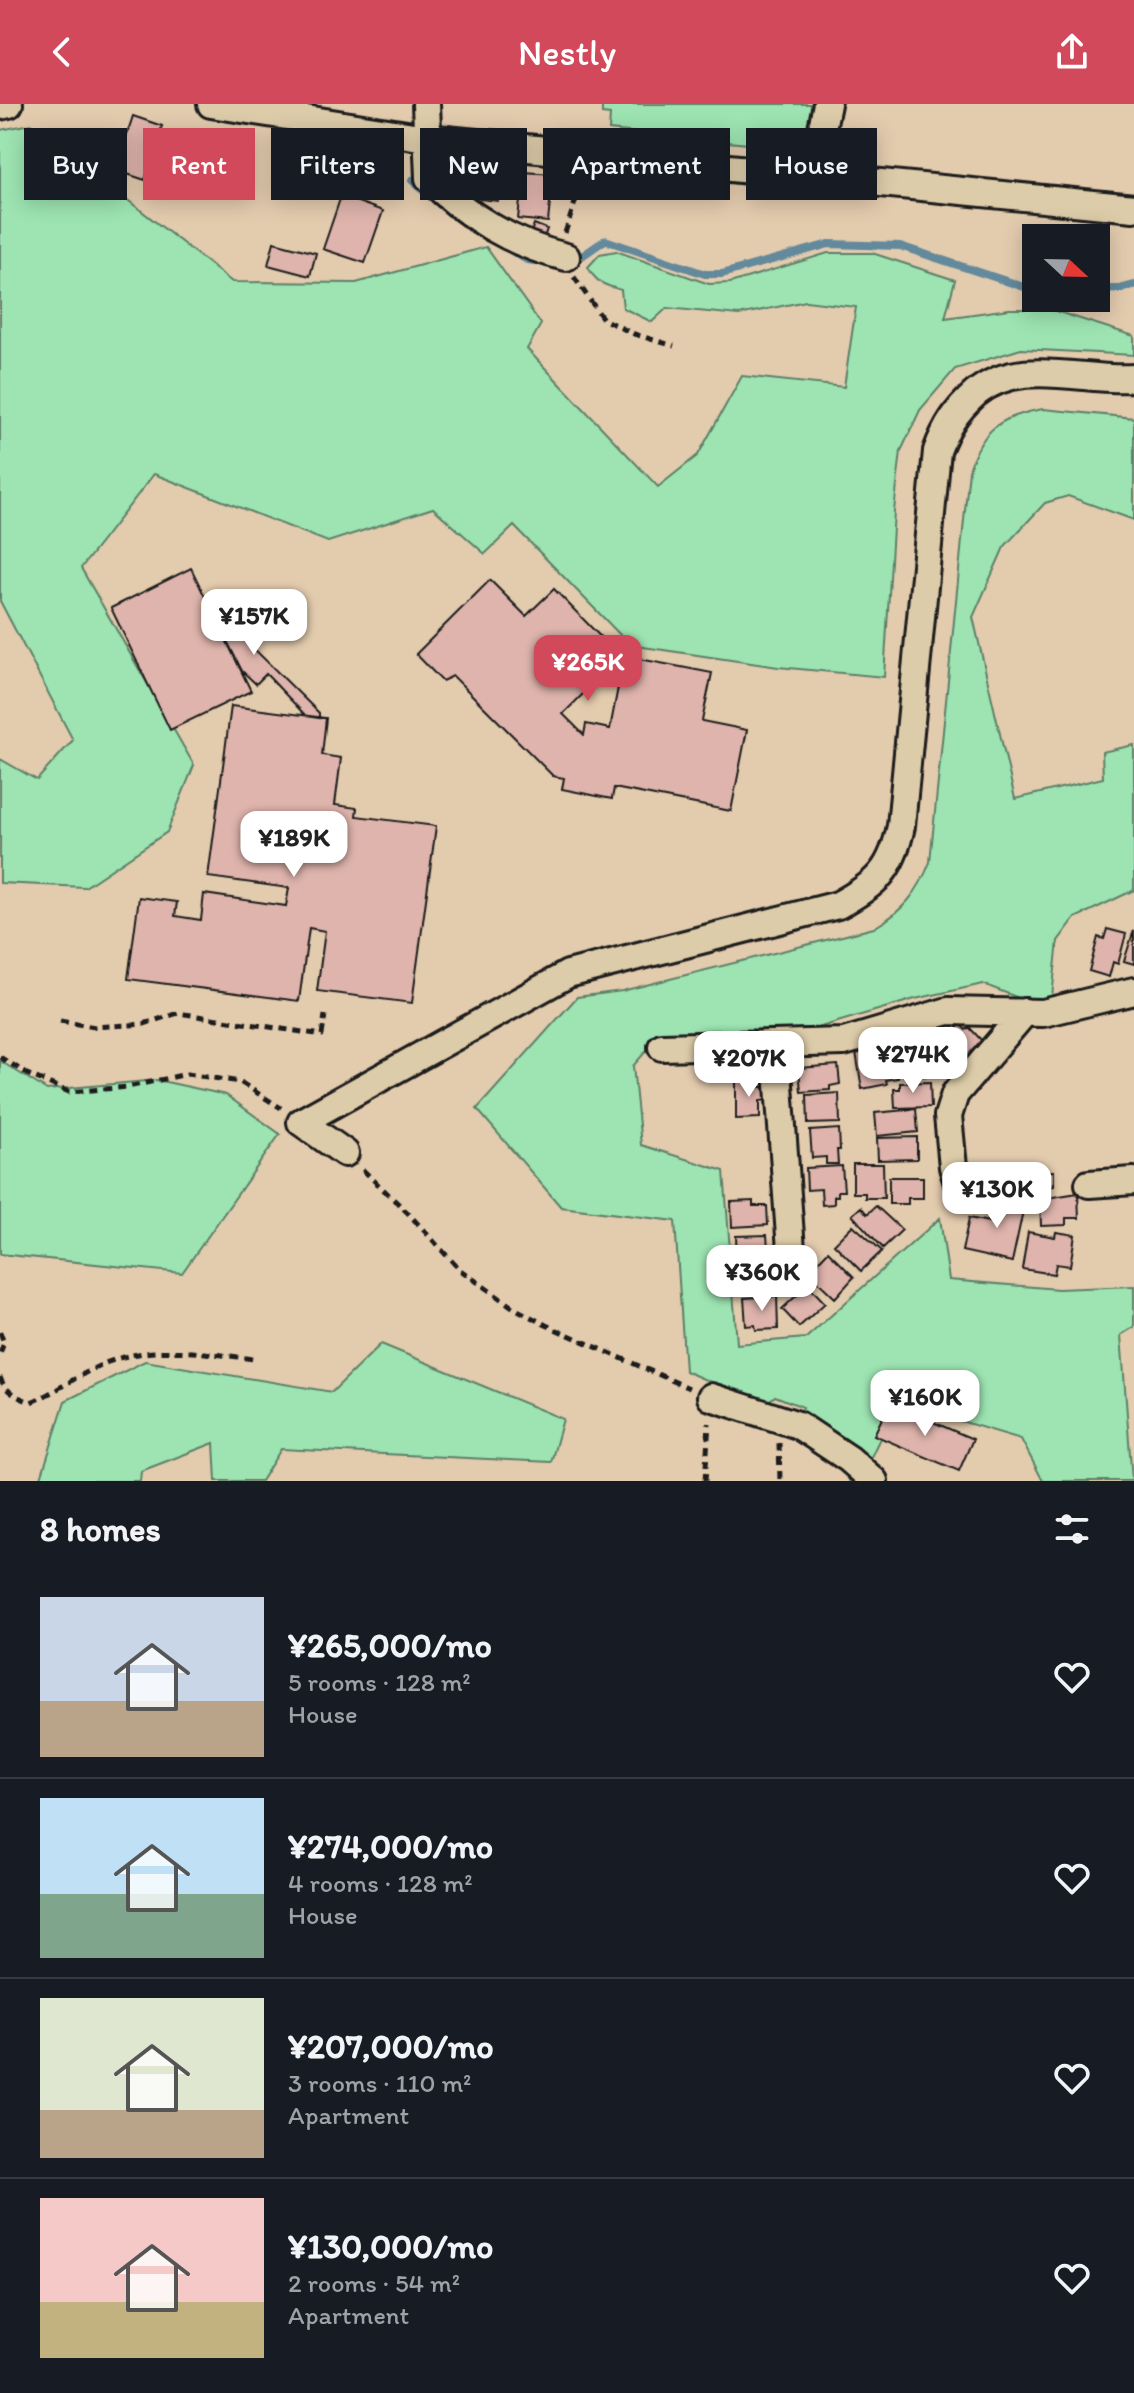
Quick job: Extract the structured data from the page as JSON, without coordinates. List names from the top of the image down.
{
  "north": "right",
  "page": {
    "header": "Nestly",
    "chip": [
      "Buy",
      "Rent",
      "Filters",
      "New",
      "Apartment",
      "House"
    ],
    "price": [
      "¥157K",
      "¥265K",
      "¥189K",
      "¥274K",
      "¥207K",
      "¥130K",
      "¥360K",
      "¥160K"
    ],
    "heading": "8 homes",
    "list": [
      {
        "name": "¥265,000/mo",
        "note": "5 rooms · 128 m² · House"
      },
      {
        "name": "¥274,000/mo",
        "note": "4 rooms · 128 m² · House"
      },
      {
        "name": "¥207,000/mo",
        "note": "3 rooms · 110 m² · Apartment"
      },
      {
        "name": "¥130,000/mo",
        "note": "2 rooms · 54 m² · Apartment"
      }
    ]
  }
}
